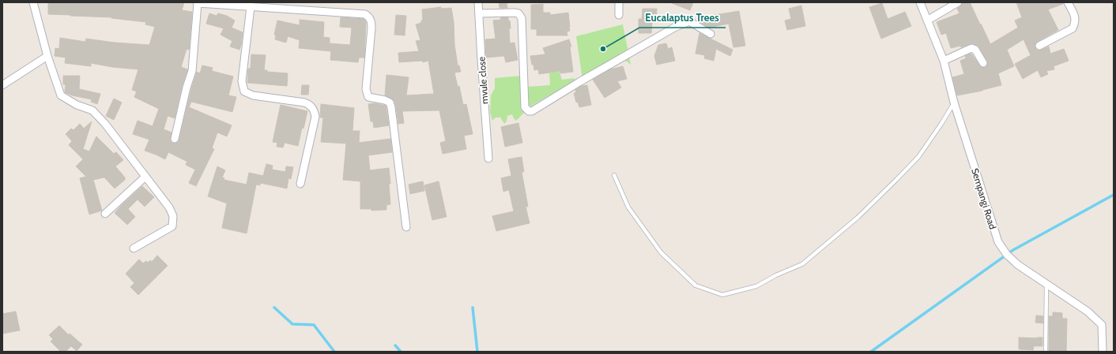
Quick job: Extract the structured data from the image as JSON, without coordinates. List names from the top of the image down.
{
  "streets": {
    "street": ["mvule close", "Sempangi Road"]
  },
  "places": ["Eucalaptus Trees"]
}
